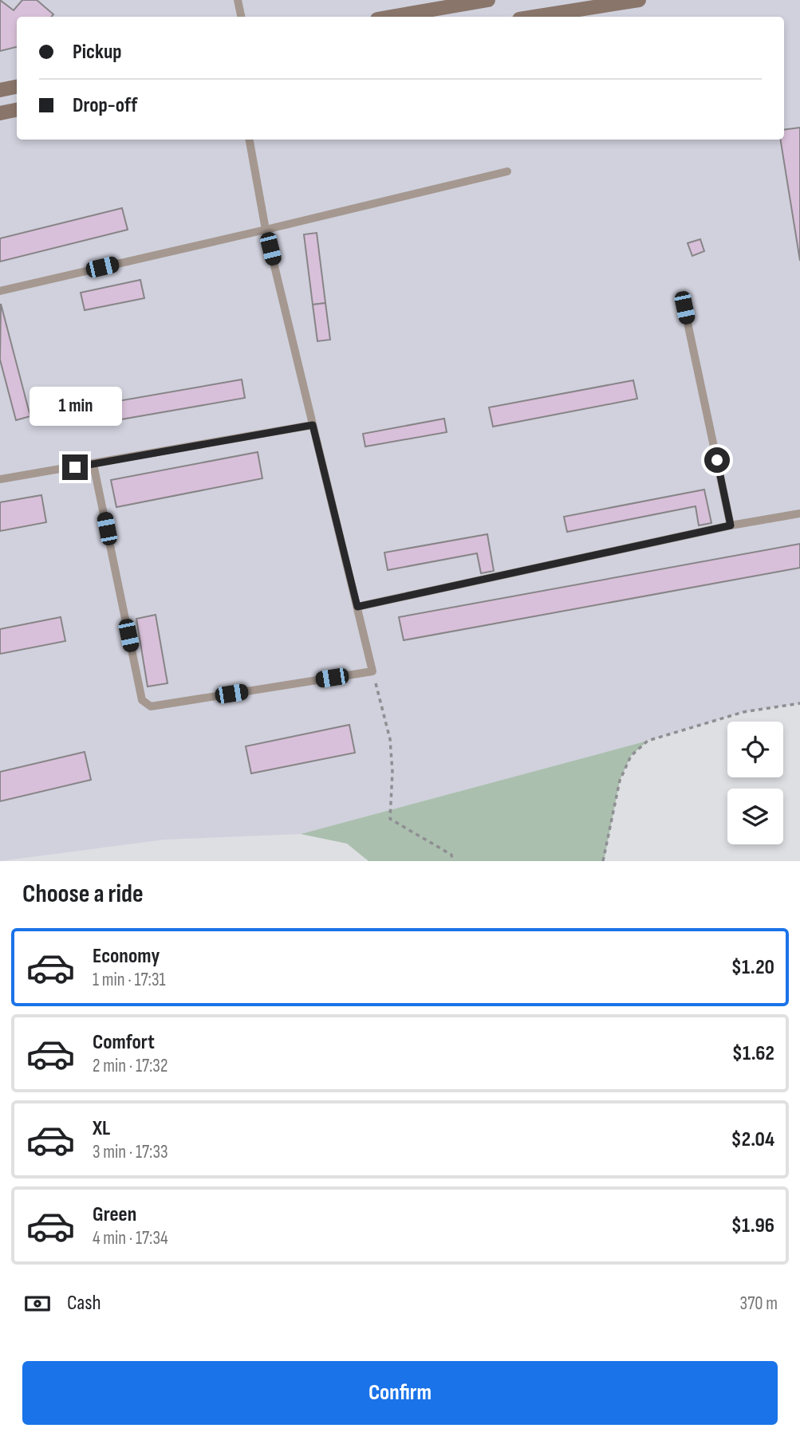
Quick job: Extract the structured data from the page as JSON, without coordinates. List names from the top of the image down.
{
  "page": {
    "banner": ["Pickup", "Drop-off"],
    "bubble": "1 min",
    "heading": "Choose a ride",
    "list": [
      {
        "name": "Economy",
        "note": "1 min · 17:31",
        "value": "$1.20"
      },
      {
        "name": "Comfort",
        "note": "2 min · 17:32",
        "value": "$1.62"
      },
      {
        "name": "XL",
        "note": "3 min · 17:33",
        "value": "$2.04"
      },
      {
        "name": "Green",
        "note": "4 min · 17:34",
        "value": "$1.96"
      }
    ],
    "pay": ["Cash", "370 m"],
    "buttons": "Confirm"
  }
}
